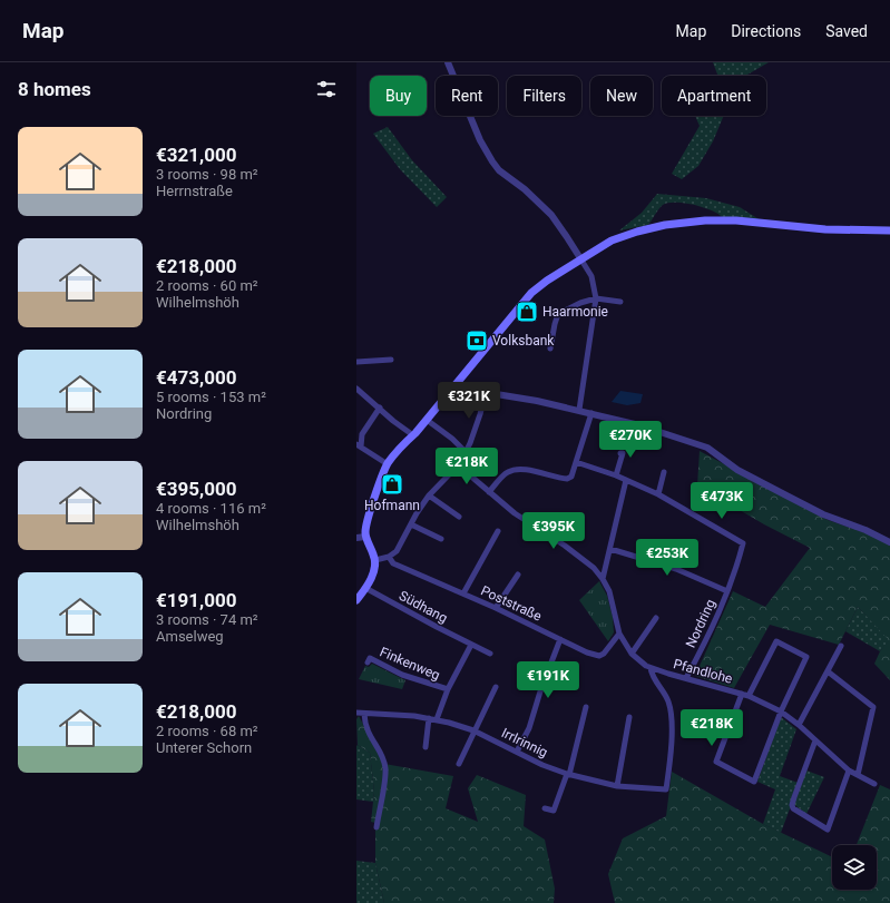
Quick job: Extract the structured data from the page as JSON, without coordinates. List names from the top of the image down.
{
  "streets": {
    "street": [
      "Poststraße",
      "Südhang",
      "Nordring",
      "Finkenweg",
      "Pfandlohe",
      "Irrlrinnig"
    ]
  },
  "crossings": [
    ["Nordring", "Pfandlohe"],
    ["Pfandlohe", "Irrlrinnig"]
  ],
  "places": {
    "shop": ["Haarmonie", "Hofmann"],
    "bank": ["Volksbank"]
  },
  "page": {
    "header": "Map",
    "nav": ["Map", "Directions", "Saved"],
    "heading": "8 homes",
    "chip": [
      "Buy",
      "Rent",
      "Filters",
      "New",
      "Apartment"
    ],
    "list": [
      {
        "name": "€321,000",
        "note": "3 rooms · 98 m² · Herrnstraße"
      },
      {
        "name": "€218,000",
        "note": "2 rooms · 60 m² · Wilhelmshöh"
      },
      {
        "name": "€473,000",
        "note": "5 rooms · 153 m² · Nordring"
      },
      {
        "name": "€395,000",
        "note": "4 rooms · 116 m² · Wilhelmshöh"
      },
      {
        "name": "€191,000",
        "note": "3 rooms · 74 m² · Amselweg"
      },
      {
        "name": "€218,000",
        "note": "2 rooms · 68 m² · Unterer Schorn"
      }
    ],
    "price": [
      "€321K",
      "€270K",
      "€218K",
      "€473K",
      "€395K",
      "€253K",
      "€191K",
      "€218K"
    ]
  }
}
